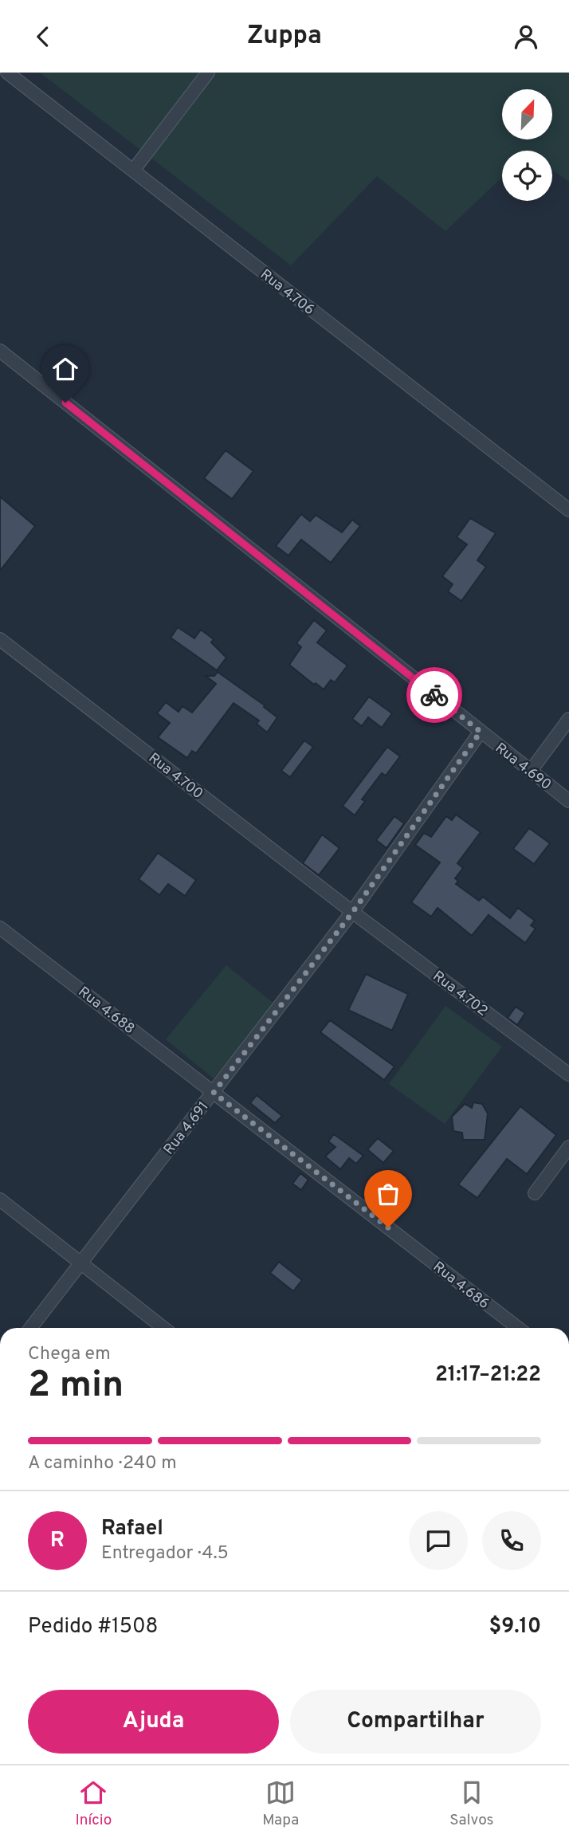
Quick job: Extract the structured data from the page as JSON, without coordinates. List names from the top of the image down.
{
  "streets": {
    "street": [
      "Rua 4.706",
      "Rua 4.690",
      "Rua 4.700",
      "Rua 4.702",
      "Rua 4.688",
      "Rua 4.691",
      "Rua 4.686"
    ]
  },
  "crossings": [
    ["Rua 4.690", "Rua 4.691"],
    ["Rua 4.700", "Rua 4.702"],
    ["Rua 4.700", "Rua 4.691"],
    ["Rua 4.702", "Rua 4.691"],
    ["Rua 4.688", "Rua 4.691"],
    ["Rua 4.688", "Rua 4.686"],
    ["Rua 4.691", "Rua 4.686"]
  ],
  "north": "top right",
  "page": {
    "header": "Zuppa",
    "heading": ["2 min", "Chega em", "21:17–21:22"],
    "panel": [
      "Rafael",
      "Entregador · 4.5",
      "Pedido #1508",
      "$9.10"
    ],
    "bar": "A caminho · 240 m",
    "round": "R",
    "buttons": ["Ajuda", "Compartilhar"],
    "tabs": ["Início", "Mapa", "Salvos"]
  }
}
